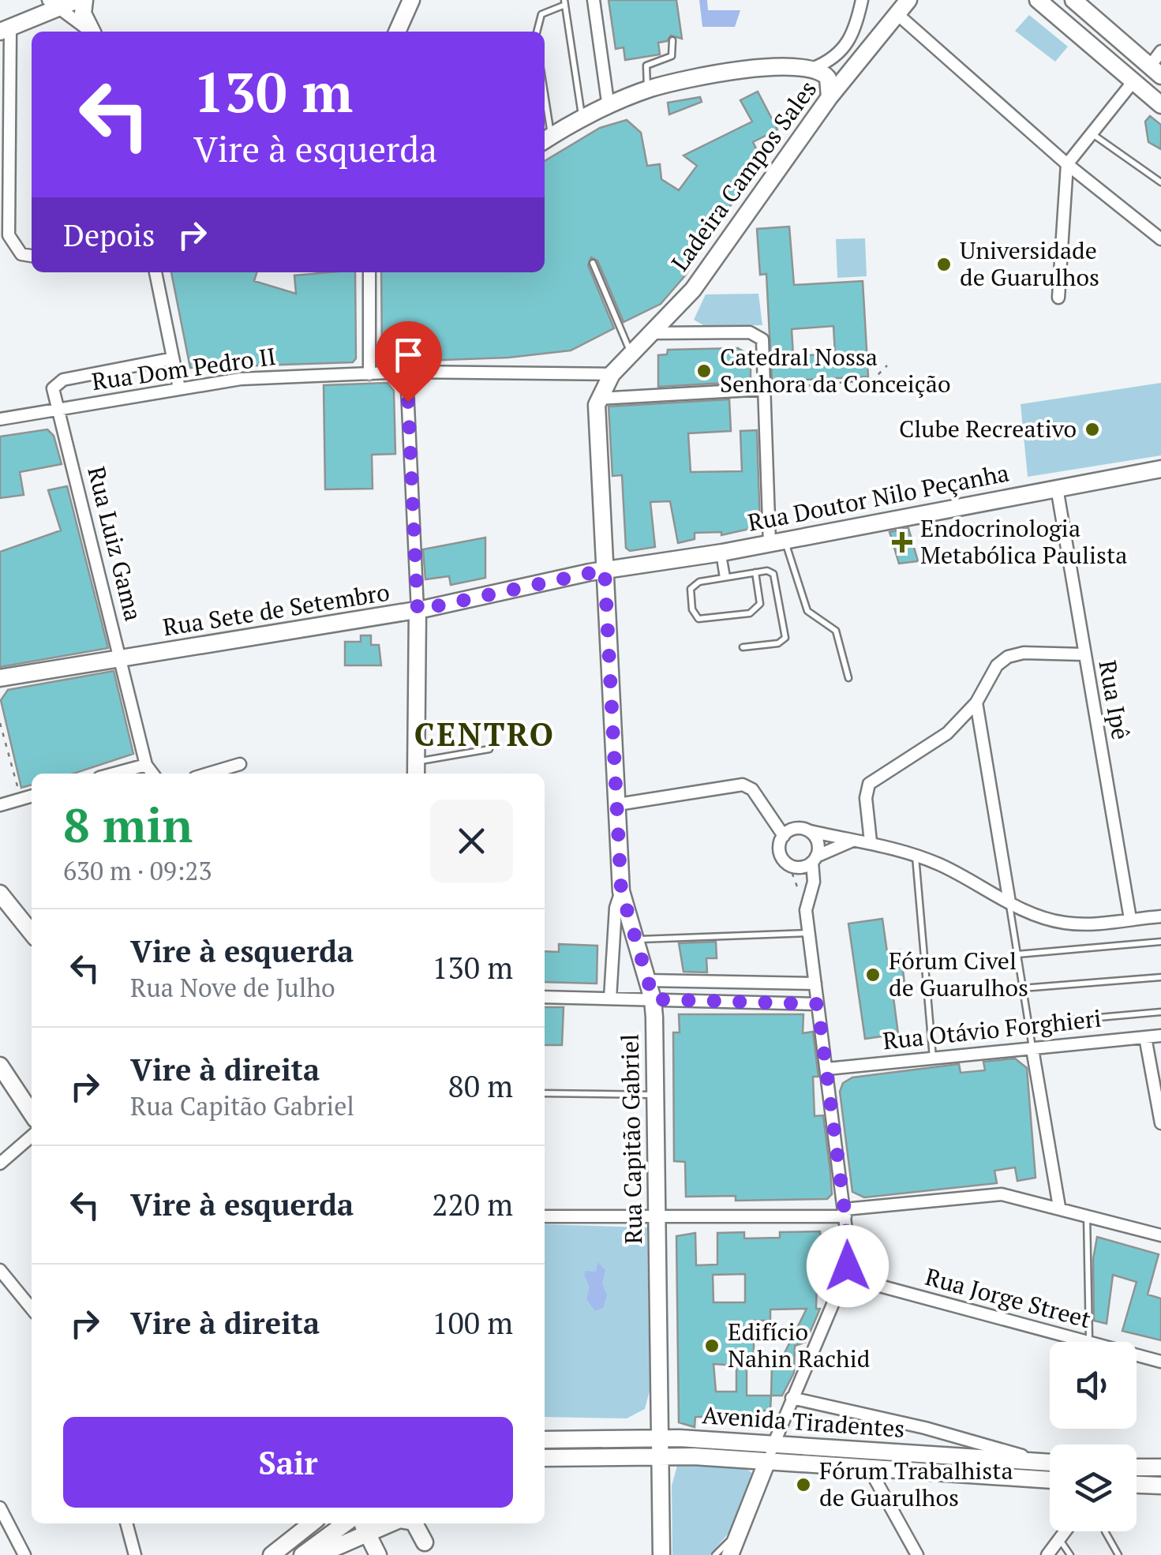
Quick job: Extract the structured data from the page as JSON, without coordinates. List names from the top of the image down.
{
  "streets": {
    "main road": [
      "Ladeira Campos Sales",
      "Rua Doutor Nilo Peçanha",
      "Rua Sete de Setembro",
      "Rua Capitão Gabriel",
      "Avenida Tiradentes"
    ],
    "street": [
      "Rua Dom Pedro II",
      "Rua Luiz Gama",
      "Rua Ipê",
      "Rua Otávio Forghieri",
      "Rua Jorge Street"
    ]
  },
  "crossings": [
    ["Ladeira Campos Sales", "Rua Dom Pedro II"],
    ["Rua Dom Pedro II", "Rua Luiz Gama"],
    ["Rua Doutor Nilo Peçanha", "Rua Sete de Setembro"],
    ["Rua Doutor Nilo Peçanha", "Rua Ipê"],
    ["Rua Doutor Nilo Peçanha", "Rua Capitão Gabriel"],
    ["Rua Luiz Gama", "Rua Sete de Setembro"],
    ["Rua Sete de Setembro", "Rua Capitão Gabriel"],
    ["Rua Capitão Gabriel", "Avenida Tiradentes"]
  ],
  "districts": ["CENTRO"],
  "places": {
    "other": [
      "Universidade de Guarulhos",
      "Catedral Nossa Senhora da Conceição",
      "Clube Recreativo",
      "Fórum Civel de Guarulhos",
      "Edifício Nahin Rachid",
      "Fórum Trabalhista de Guarulhos"
    ],
    "health": ["Endocrinologia Metabólica Paulista"]
  },
  "page": {
    "turn": ["130 m", "Vire à esquerda"],
    "then": "Depois",
    "heading": ["8 min", "630 m · 09:23"],
    "list": [
      {
        "name": "Vire à esquerda",
        "note": "Rua Nove de Julho",
        "value": "130 m"
      },
      {
        "name": "Vire à direita",
        "note": "Rua Capitão Gabriel",
        "value": "80 m"
      },
      {
        "name": "Vire à esquerda",
        "value": "220 m"
      },
      {
        "name": "Vire à direita",
        "value": "100 m"
      }
    ],
    "buttons": "Sair"
  }
}
